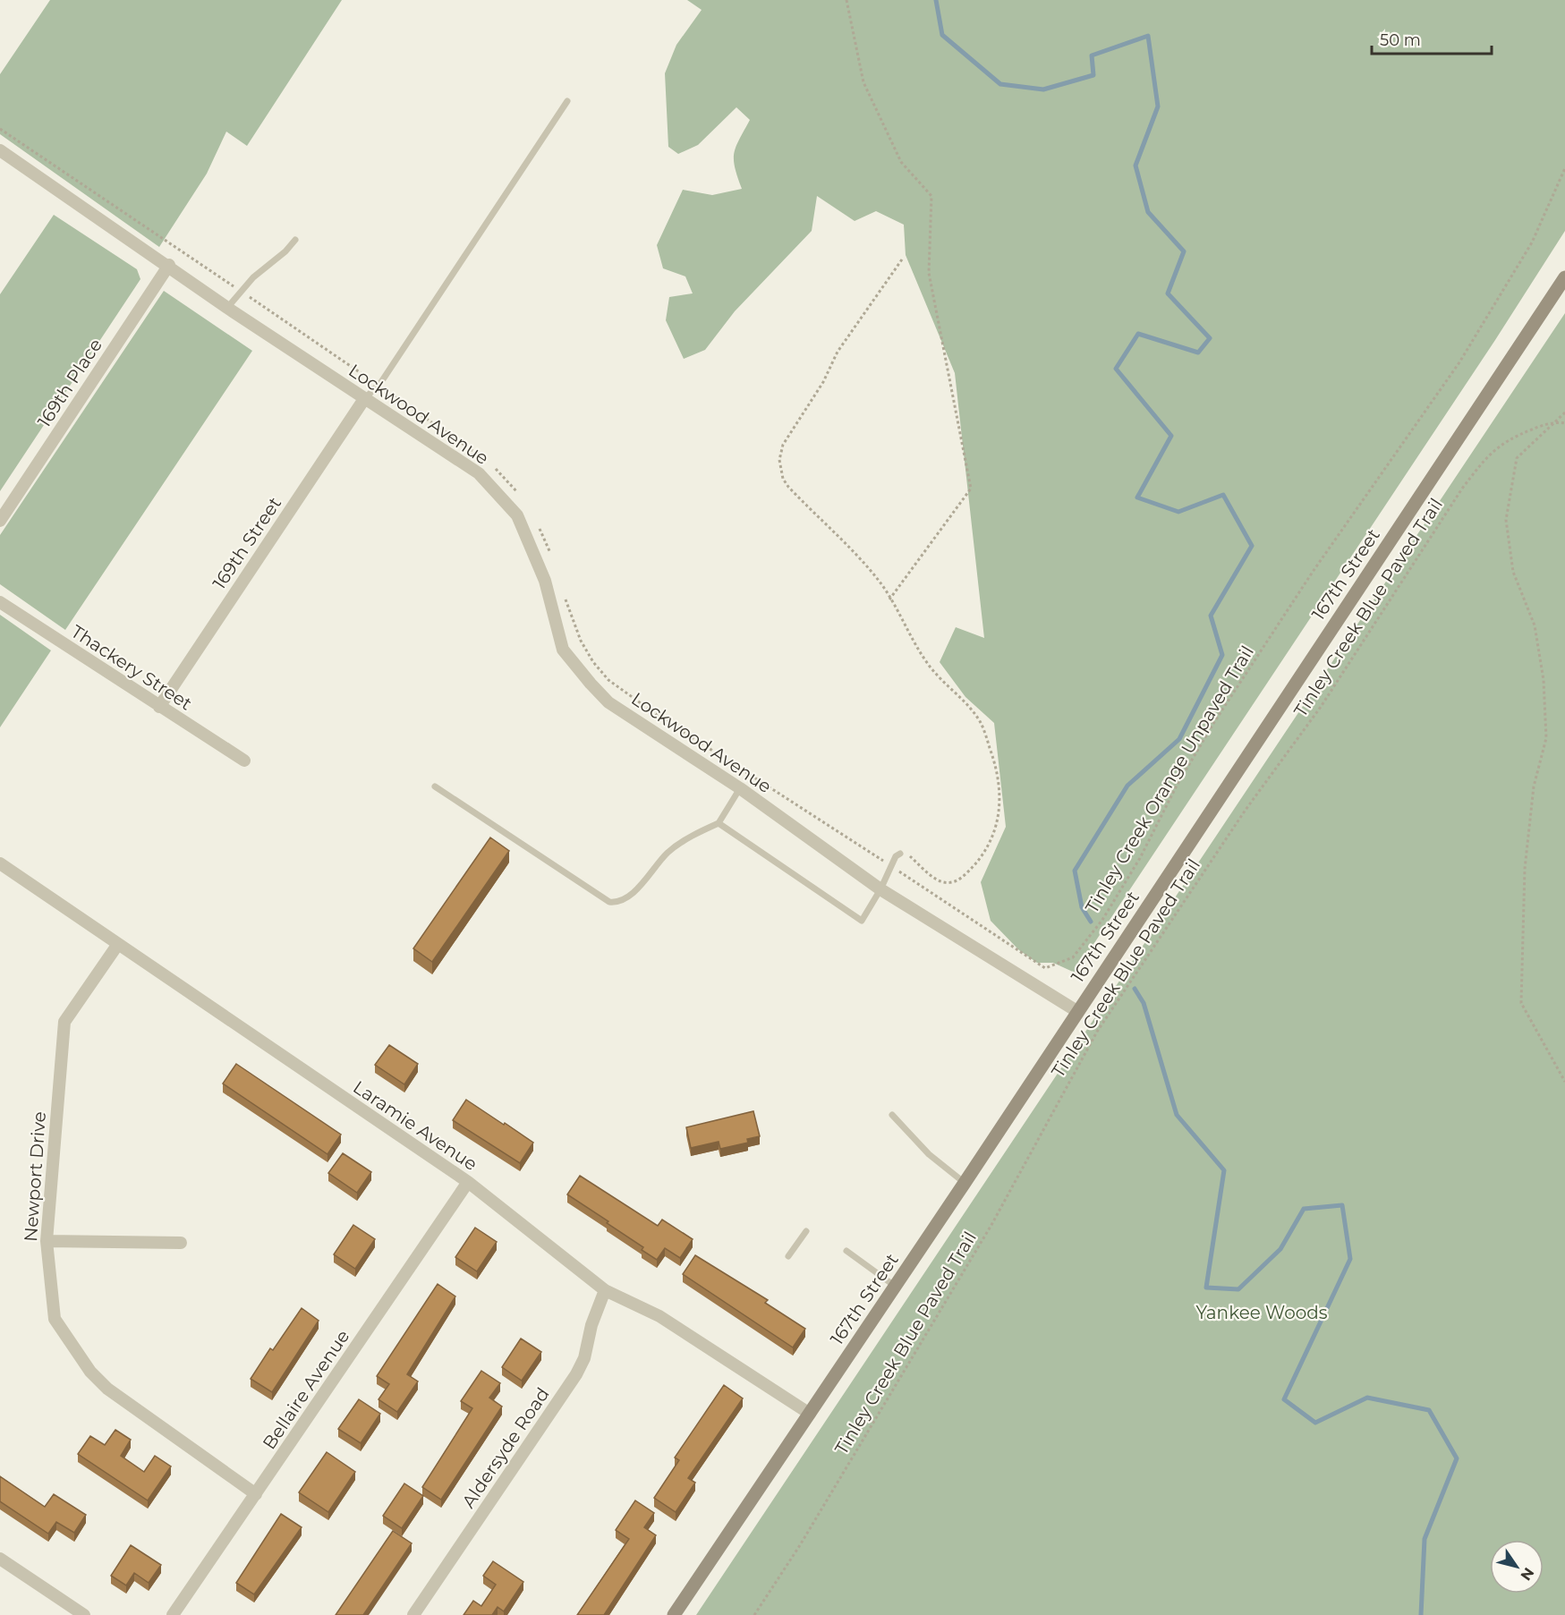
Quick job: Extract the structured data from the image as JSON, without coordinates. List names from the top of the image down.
{
  "streets": {
    "main road": ["167th Street"],
    "street": [
      "169th Place",
      "Lockwood Avenue",
      "169th Street",
      "Thackery Street",
      "Laramie Avenue",
      "Newport Drive",
      "Bellaire Avenue",
      "Aldersyde Road"
    ],
    "path": ["Tinley Creek Blue Paved Trail", "Tinley Creek Orange Unpaved Trail"]
  },
  "crossings": [
    ["169th Place", "Lockwood Avenue"],
    ["Lockwood Avenue", "169th Street"],
    ["Lockwood Avenue", "167th Street"],
    ["169th Street", "Thackery Street"],
    ["167th Street", "Laramie Avenue"],
    ["Laramie Avenue", "Newport Drive"],
    ["Laramie Avenue", "Bellaire Avenue"],
    ["Laramie Avenue", "Aldersyde Road"],
    ["Newport Drive", "Bellaire Avenue"]
  ],
  "parks": ["Yankee Woods"],
  "scale_bar": "50 m",
  "north": "bottom right"
}
